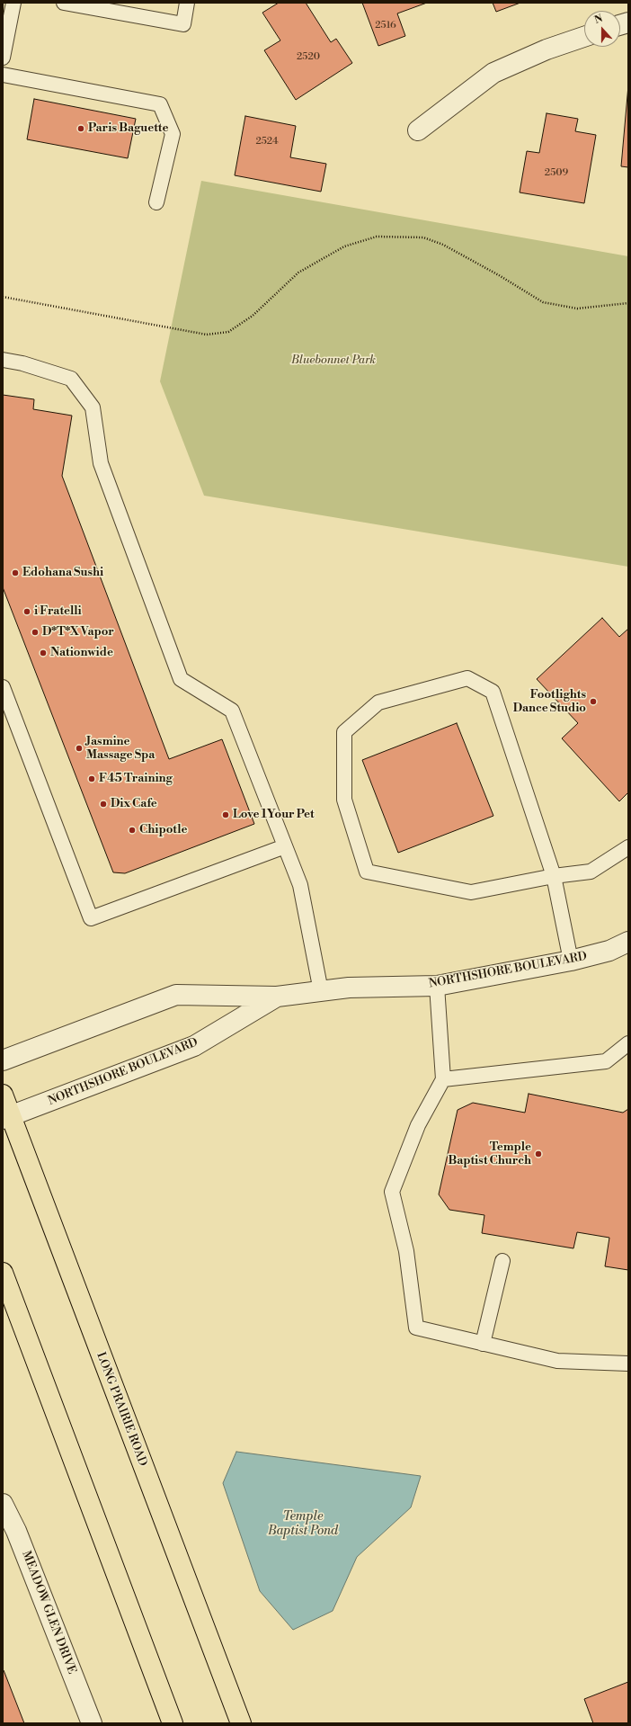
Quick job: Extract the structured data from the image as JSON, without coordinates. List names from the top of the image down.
{
  "streets": {
    "main road": ["LONG PRAIRIE ROAD"],
    "street": ["NORTHSHORE BOULEVARD", "MEADOW GLEN DRIVE"]
  },
  "crossings": [
    ["NORTHSHORE BOULEVARD", "LONG PRAIRIE ROAD"]
  ],
  "water": ["Temple Baptist Pond"],
  "parks": ["Bluebonnet Park"],
  "places": [
    "Paris Baguette",
    "Edohana Sushi",
    "i Fratelli",
    "D*T*X Vapor",
    "Nationwide",
    "Footlights Dance Studio",
    "Jasmine Massage Spa",
    "F45 Training",
    "Dix Cafe",
    "Love 1Your Pet",
    "Chipotle",
    "Temple Baptist Church"
  ],
  "house_numbers": [
    "2516",
    "2520",
    "2524",
    "2509"
  ],
  "north": "top"
}
